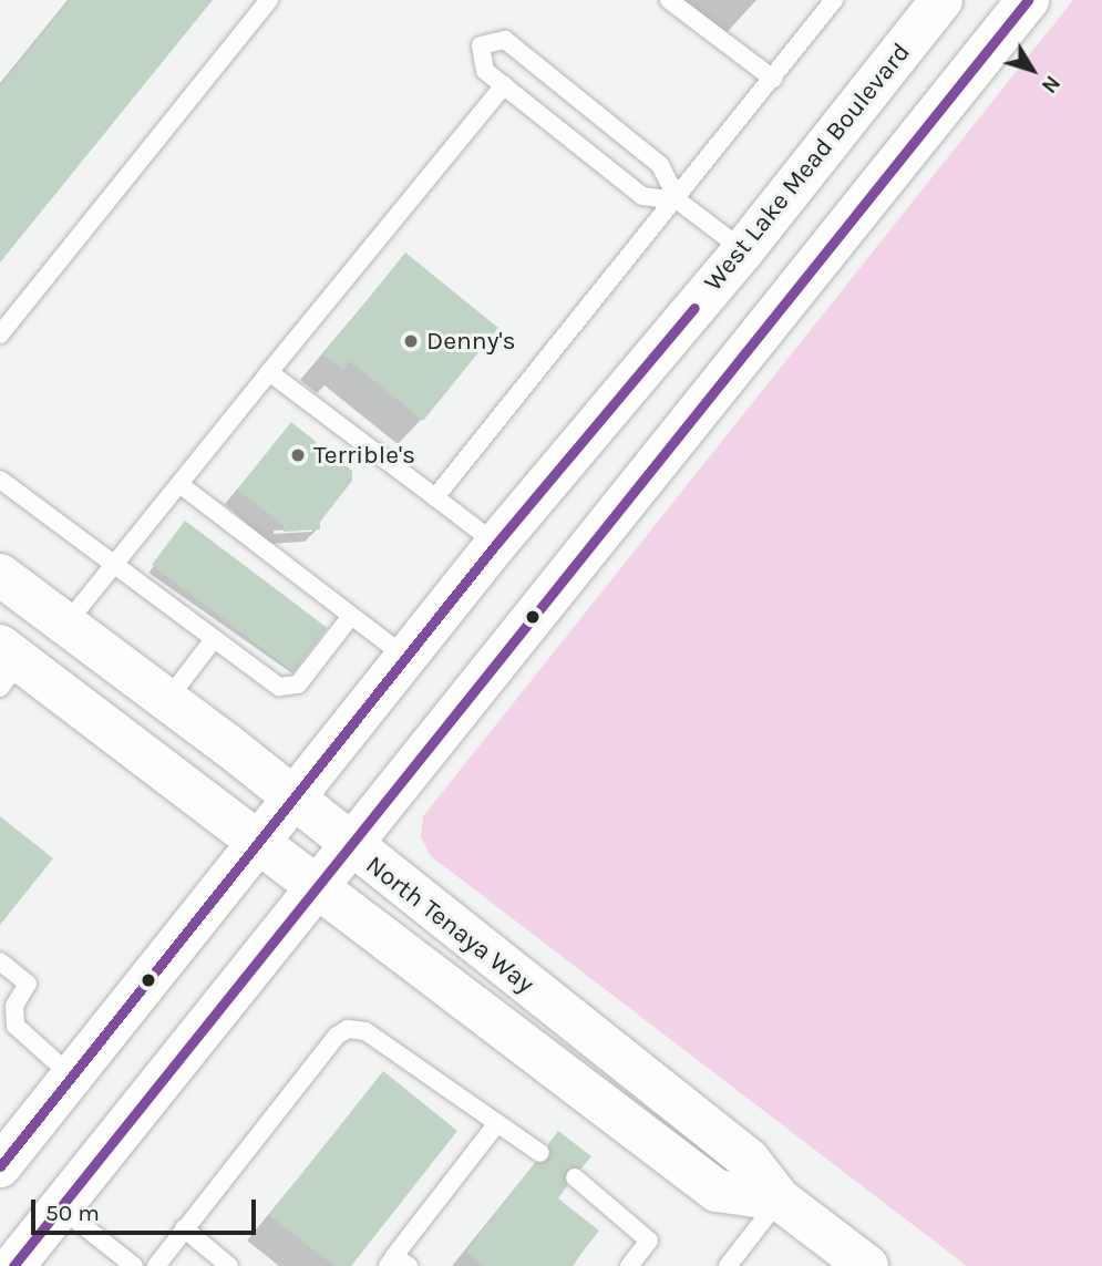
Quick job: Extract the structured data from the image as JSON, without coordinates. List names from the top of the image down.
{
  "streets": {
    "main road": ["West Lake Mead Boulevard", "North Tenaya Way"]
  },
  "crossings": [
    ["West Lake Mead Boulevard", "North Tenaya Way"]
  ],
  "places": ["Denny's", "Terrible's"],
  "scale_bar": "50 m",
  "north": "bottom right"
}
